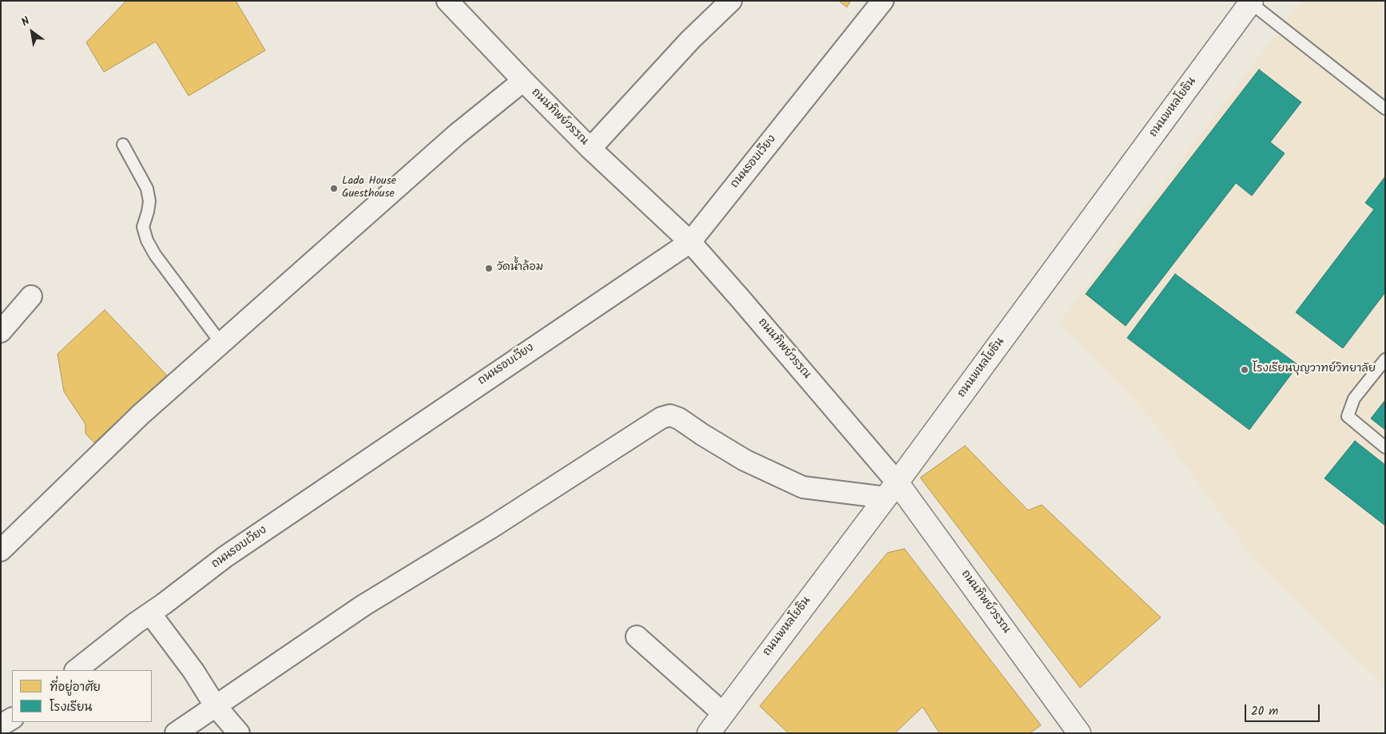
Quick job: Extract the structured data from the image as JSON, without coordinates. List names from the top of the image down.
{
  "streets": {
    "main road": ["ถนนพหลโยธิน", "ถนนทิพย์วรรณ"],
    "street": ["ถนนรอบเวียง"]
  },
  "crossings": [
    ["ถนนพหลโยธิน", "ถนนทิพย์วรรณ"],
    ["ถนนทิพย์วรรณ", "ถนนรอบเวียง"]
  ],
  "places": ["Lada House Guesthouse", "วัดน้ำล้อม", "โรงเรียนบุญวาทย์วิทยาลัย"],
  "legend": ["ที่อยู่อาศัย", "โรงเรียน"],
  "scale_bar": "20 m",
  "north": "top left"
}
